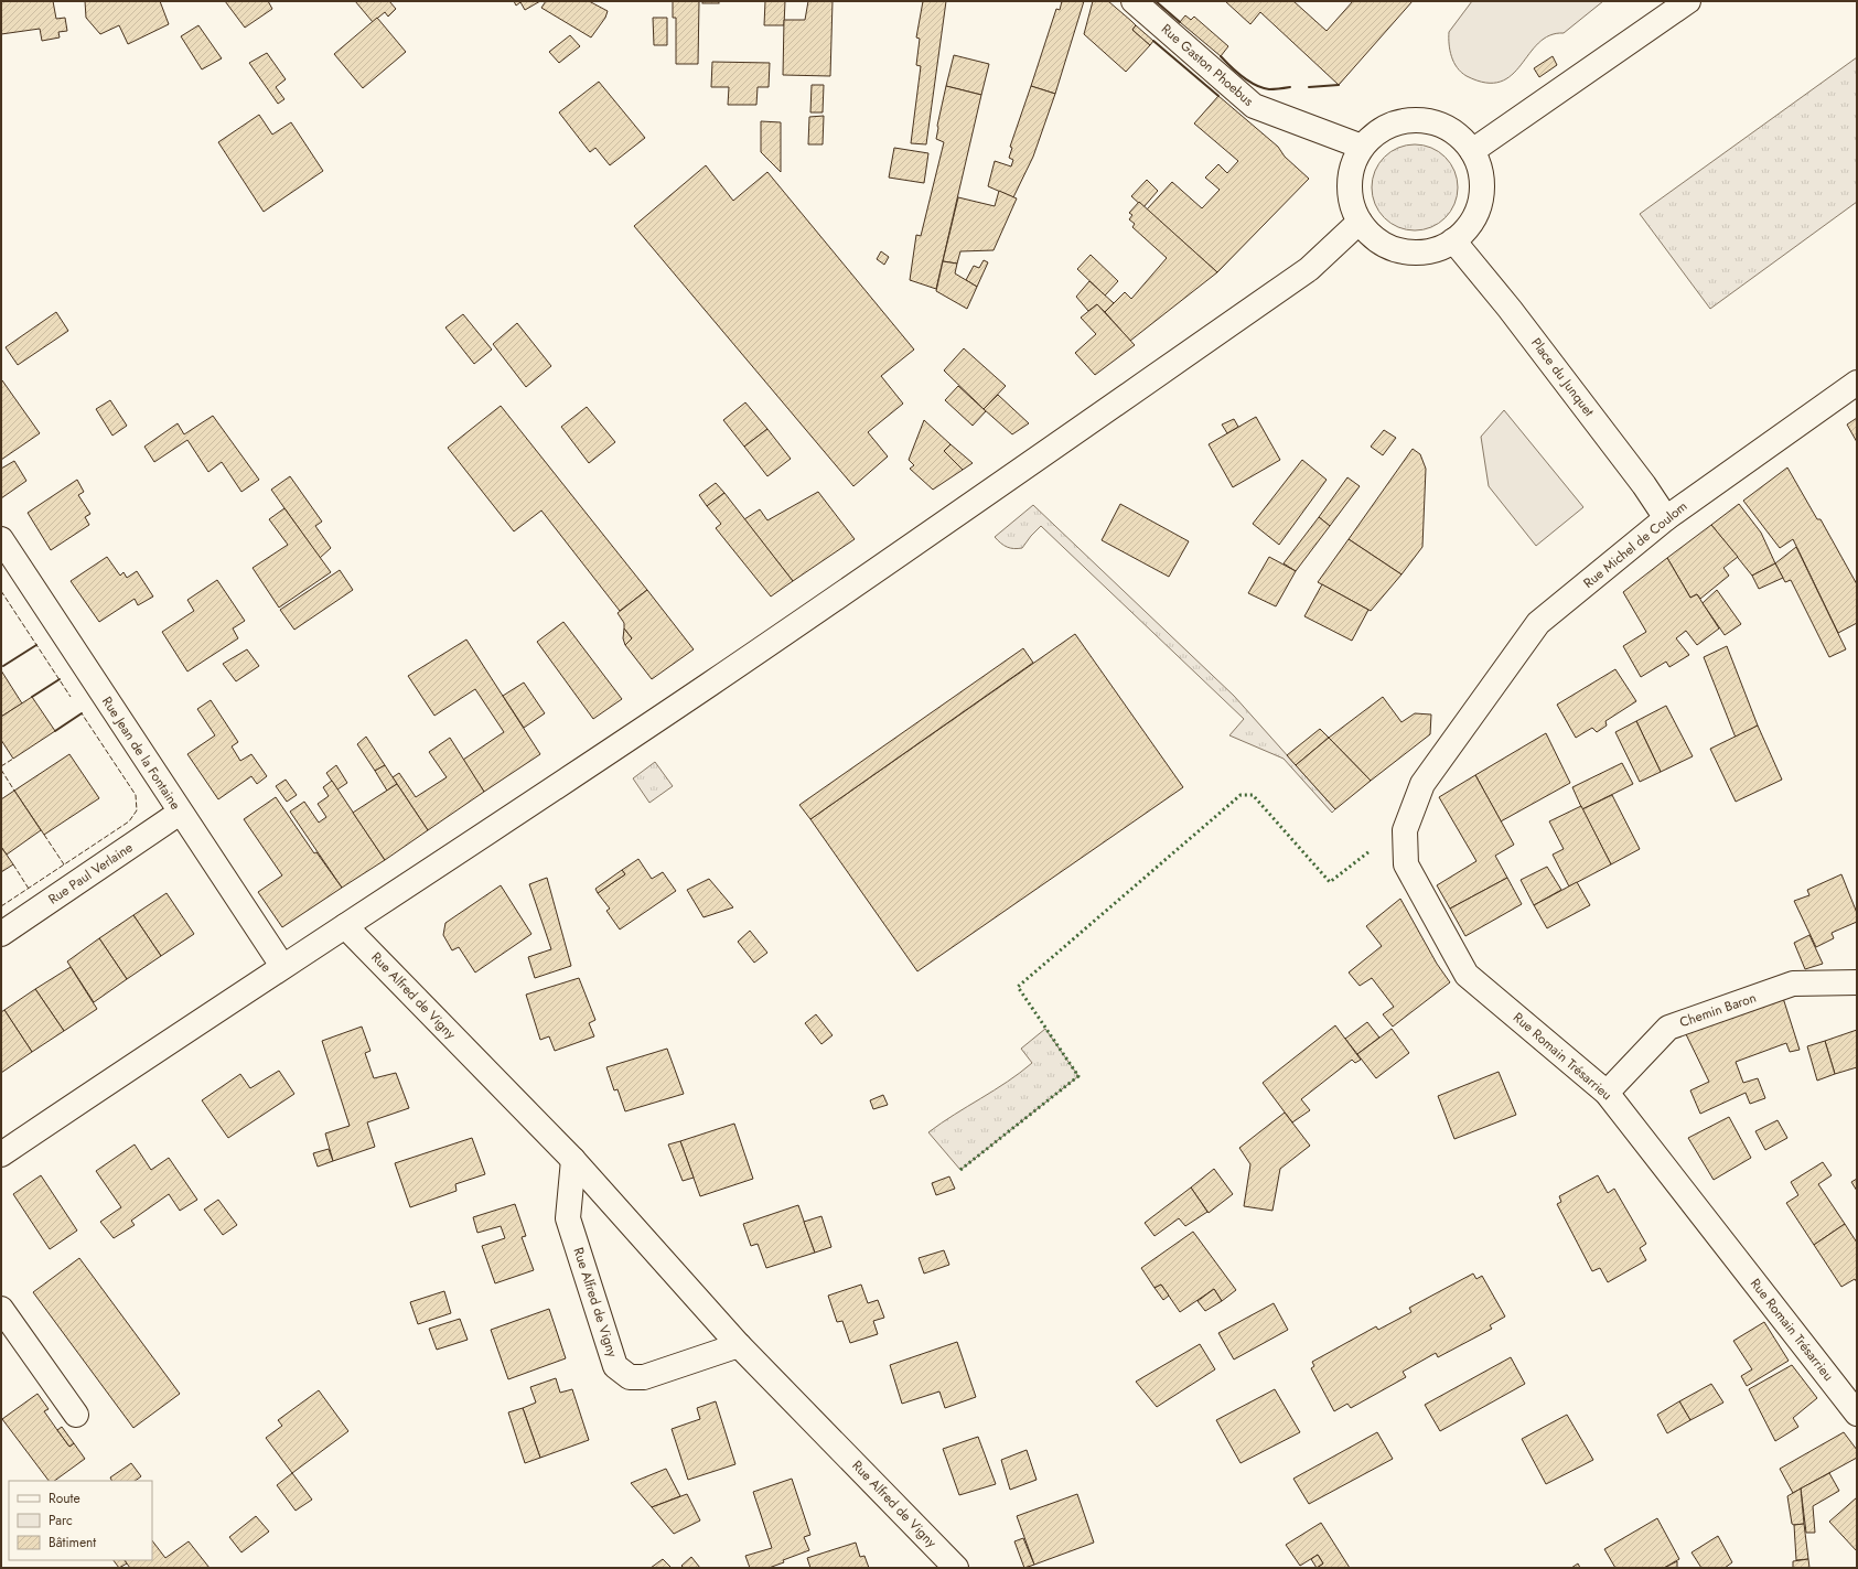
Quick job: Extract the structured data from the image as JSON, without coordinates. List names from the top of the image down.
{
  "streets": {
    "street": [
      "Rue Gaston Phoebus",
      "Place du Junquet",
      "Rue Michel de Coulom",
      "Rue Jean de la Fontaine",
      "Rue Paul Verlaine",
      "Rue Alfred de Vigny",
      "Chemin Baron",
      "Rue Romain Trésarrieu"
    ]
  },
  "crossings": [
    ["Rue Gaston Phoebus", "Place du Junquet"],
    ["Place du Junquet", "Rue Michel de Coulom"],
    ["Rue Michel de Coulom", "Rue Romain Trésarrieu"],
    ["Rue Jean de la Fontaine", "Rue Paul Verlaine"],
    ["Chemin Baron", "Rue Romain Trésarrieu"]
  ],
  "legend": ["Route", "Parc", "Bâtiment"]
}
